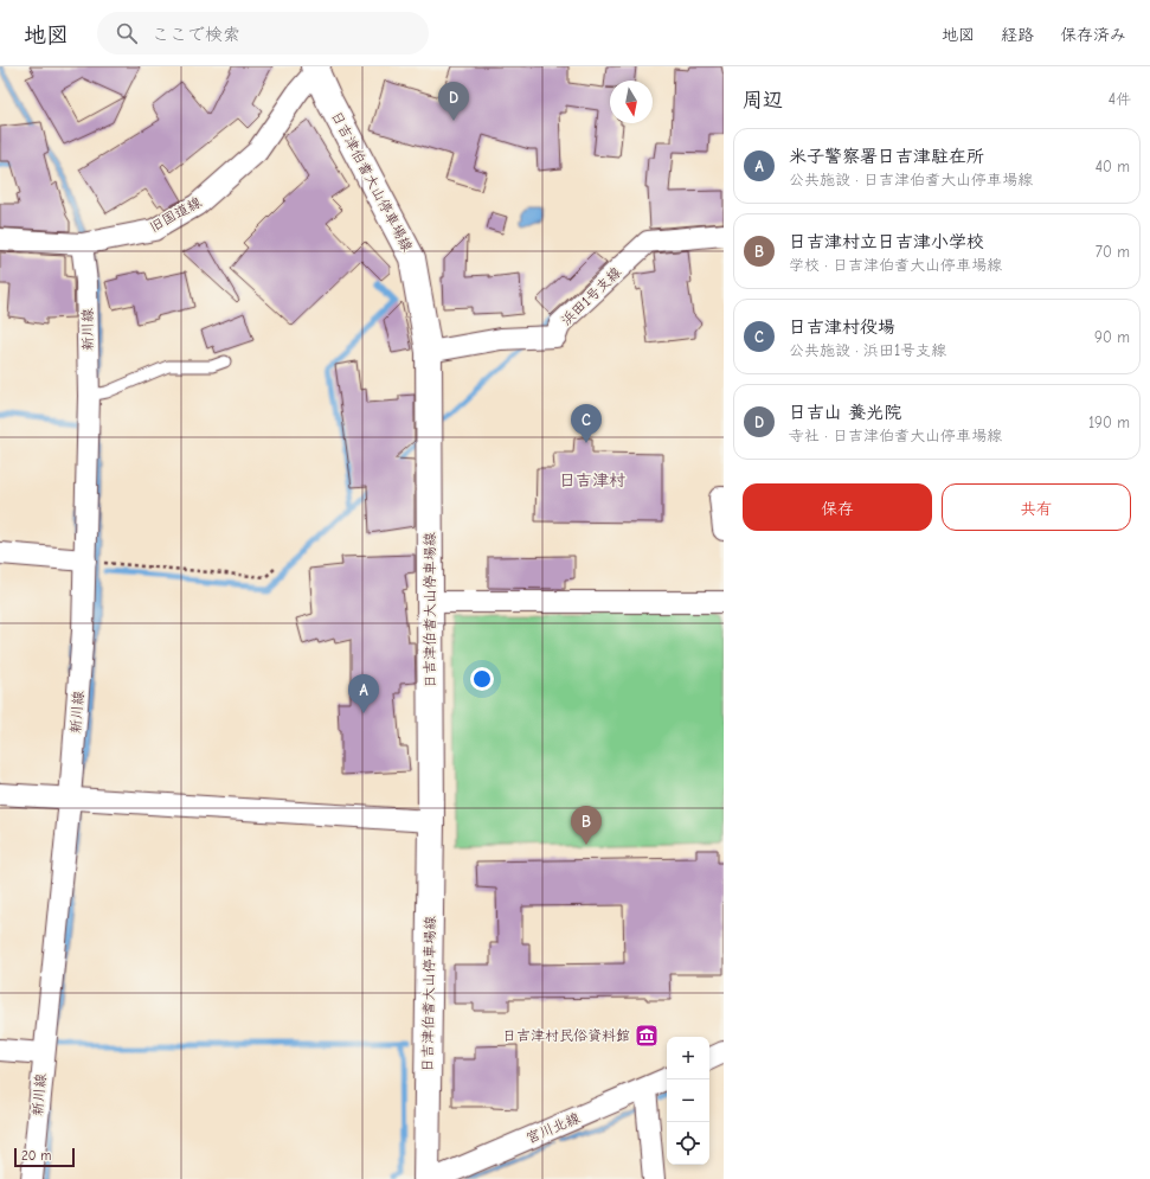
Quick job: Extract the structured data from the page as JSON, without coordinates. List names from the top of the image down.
{
  "streets": {
    "main road": ["日吉津伯耆大山停車場線"],
    "street": [
      "旧国道線",
      "浜田1号支線",
      "新川線",
      "宮川北線"
    ]
  },
  "crossings": [
    ["日吉津伯耆大山停車場線", "旧国道線"],
    ["日吉津伯耆大山停車場線", "浜田1号支線"],
    ["旧国道線", "新川線"]
  ],
  "districts": ["日吉津村"],
  "places": {
    "museum": ["日吉津村民俗資料館"]
  },
  "scale_bar": "20 m",
  "north": "bottom",
  "page": {
    "header": "地図",
    "search": "ここで検索",
    "nav": ["地図", "経路", "保存済み"],
    "heading": ["周辺", "4件"],
    "pins": [
      "D",
      "C",
      "A",
      "B"
    ],
    "list": [
      {
        "mark": "A",
        "name": "米子警察署日吉津駐在所",
        "note": "公共施設 · 日吉津伯耆大山停車場線",
        "value": "40 m"
      },
      {
        "mark": "B",
        "name": "日吉津村立日吉津小学校",
        "note": "学校 · 日吉津伯耆大山停車場線",
        "value": "70 m"
      },
      {
        "mark": "C",
        "name": "日吉津村役場",
        "note": "公共施設 · 浜田1号支線",
        "value": "90 m"
      },
      {
        "mark": "D",
        "name": "日吉山 養光院",
        "note": "寺社 · 日吉津伯耆大山停車場線",
        "value": "190 m"
      }
    ],
    "buttons": ["保存", "共有"],
    "map_buttons": ["+", "−"],
    "scale": "20 m"
  }
}
